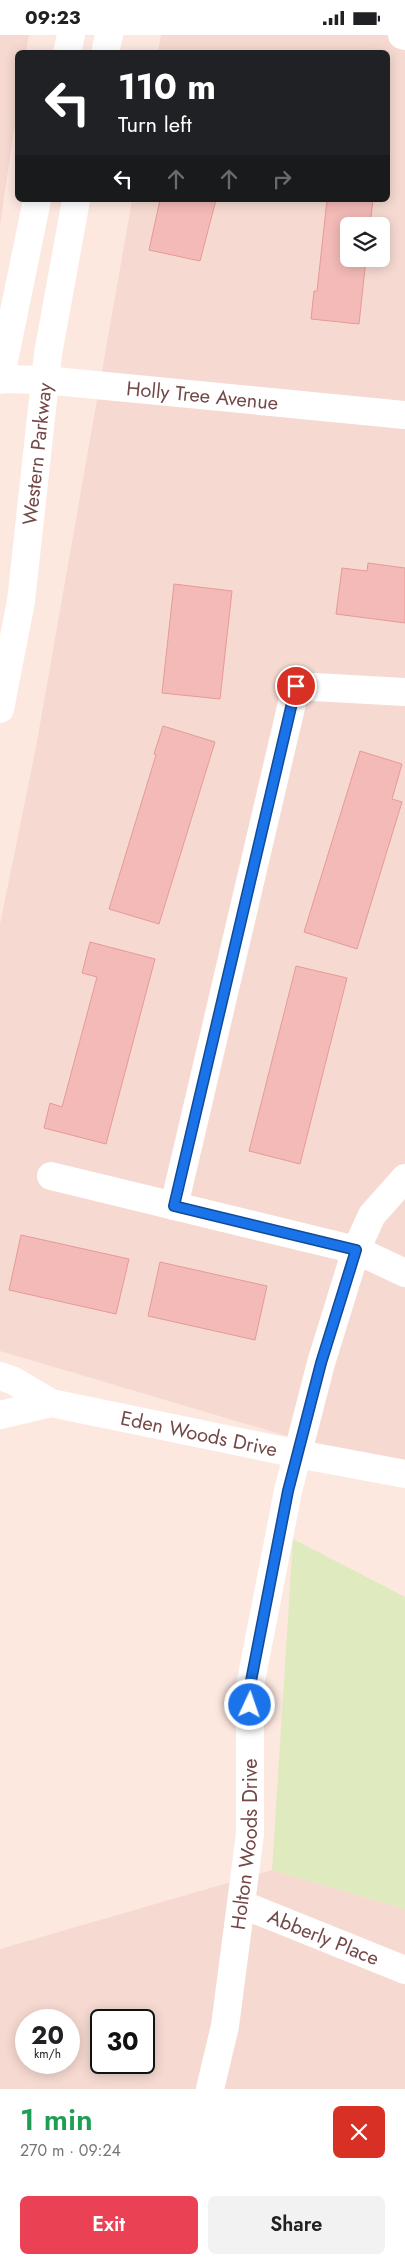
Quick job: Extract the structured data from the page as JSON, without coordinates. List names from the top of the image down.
{
  "streets": {
    "street": [
      "Holly Tree Avenue",
      "Western Parkway",
      "Eden Woods Drive",
      "Holton Woods Drive",
      "Abberly Place"
    ]
  },
  "crossings": [
    ["Holly Tree Avenue", "Western Parkway"],
    ["Eden Woods Drive", "Holton Woods Drive"],
    ["Holton Woods Drive", "Abberly Place"]
  ],
  "page": {
    "status": "09:23",
    "turn": ["110 m", "Turn left"],
    "speed": "20 km/h",
    "limit": "30",
    "heading": ["1 min", "270 m · 09:24"],
    "buttons": ["Exit", "Share"]
  }
}
